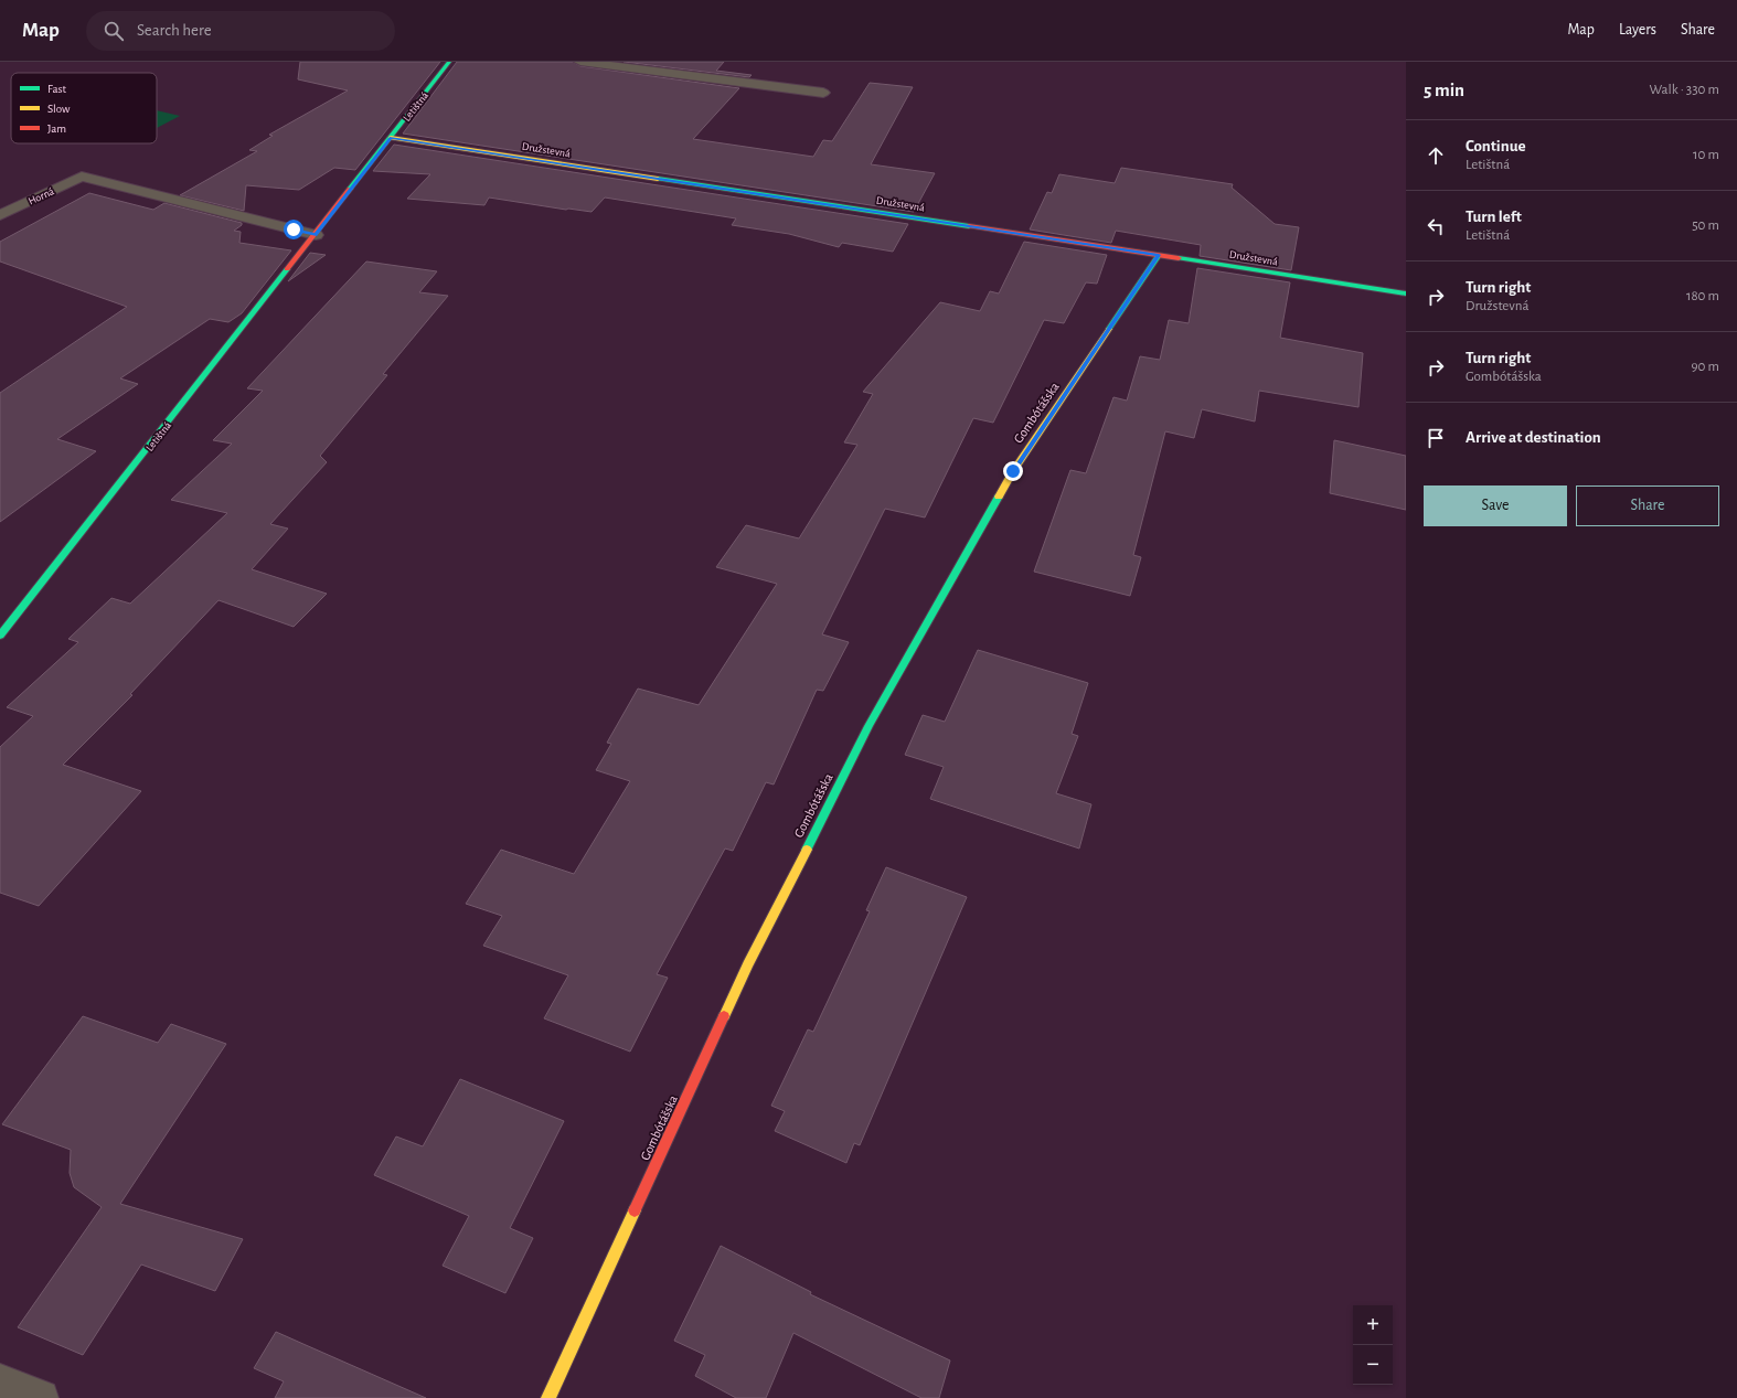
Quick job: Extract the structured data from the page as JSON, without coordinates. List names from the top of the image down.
{
  "streets": {
    "street": [
      "Letištná",
      "Družstevná",
      "Horná",
      "Gombótášska"
    ]
  },
  "crossings": [
    ["Letištná", "Družstevná"],
    ["Letištná", "Horná"],
    ["Družstevná", "Gombótášska"]
  ],
  "legend": ["Fast", "Slow", "Jam"],
  "page": {
    "header": "Map",
    "search": "Search here",
    "nav": ["Map", "Layers", "Share"],
    "heading": ["5 min", "Walk · 330 m"],
    "list": [
      ["Continue", "Letištná", "10 m"],
      ["Turn left", "Letištná", "50 m"],
      ["Turn right", "Družstevná", "180 m"],
      ["Turn right", "Gombótášska", "90 m"],
      "Arrive at destination"
    ],
    "buttons": ["Save", "Share"],
    "map_buttons": ["+", "−"]
  }
}
